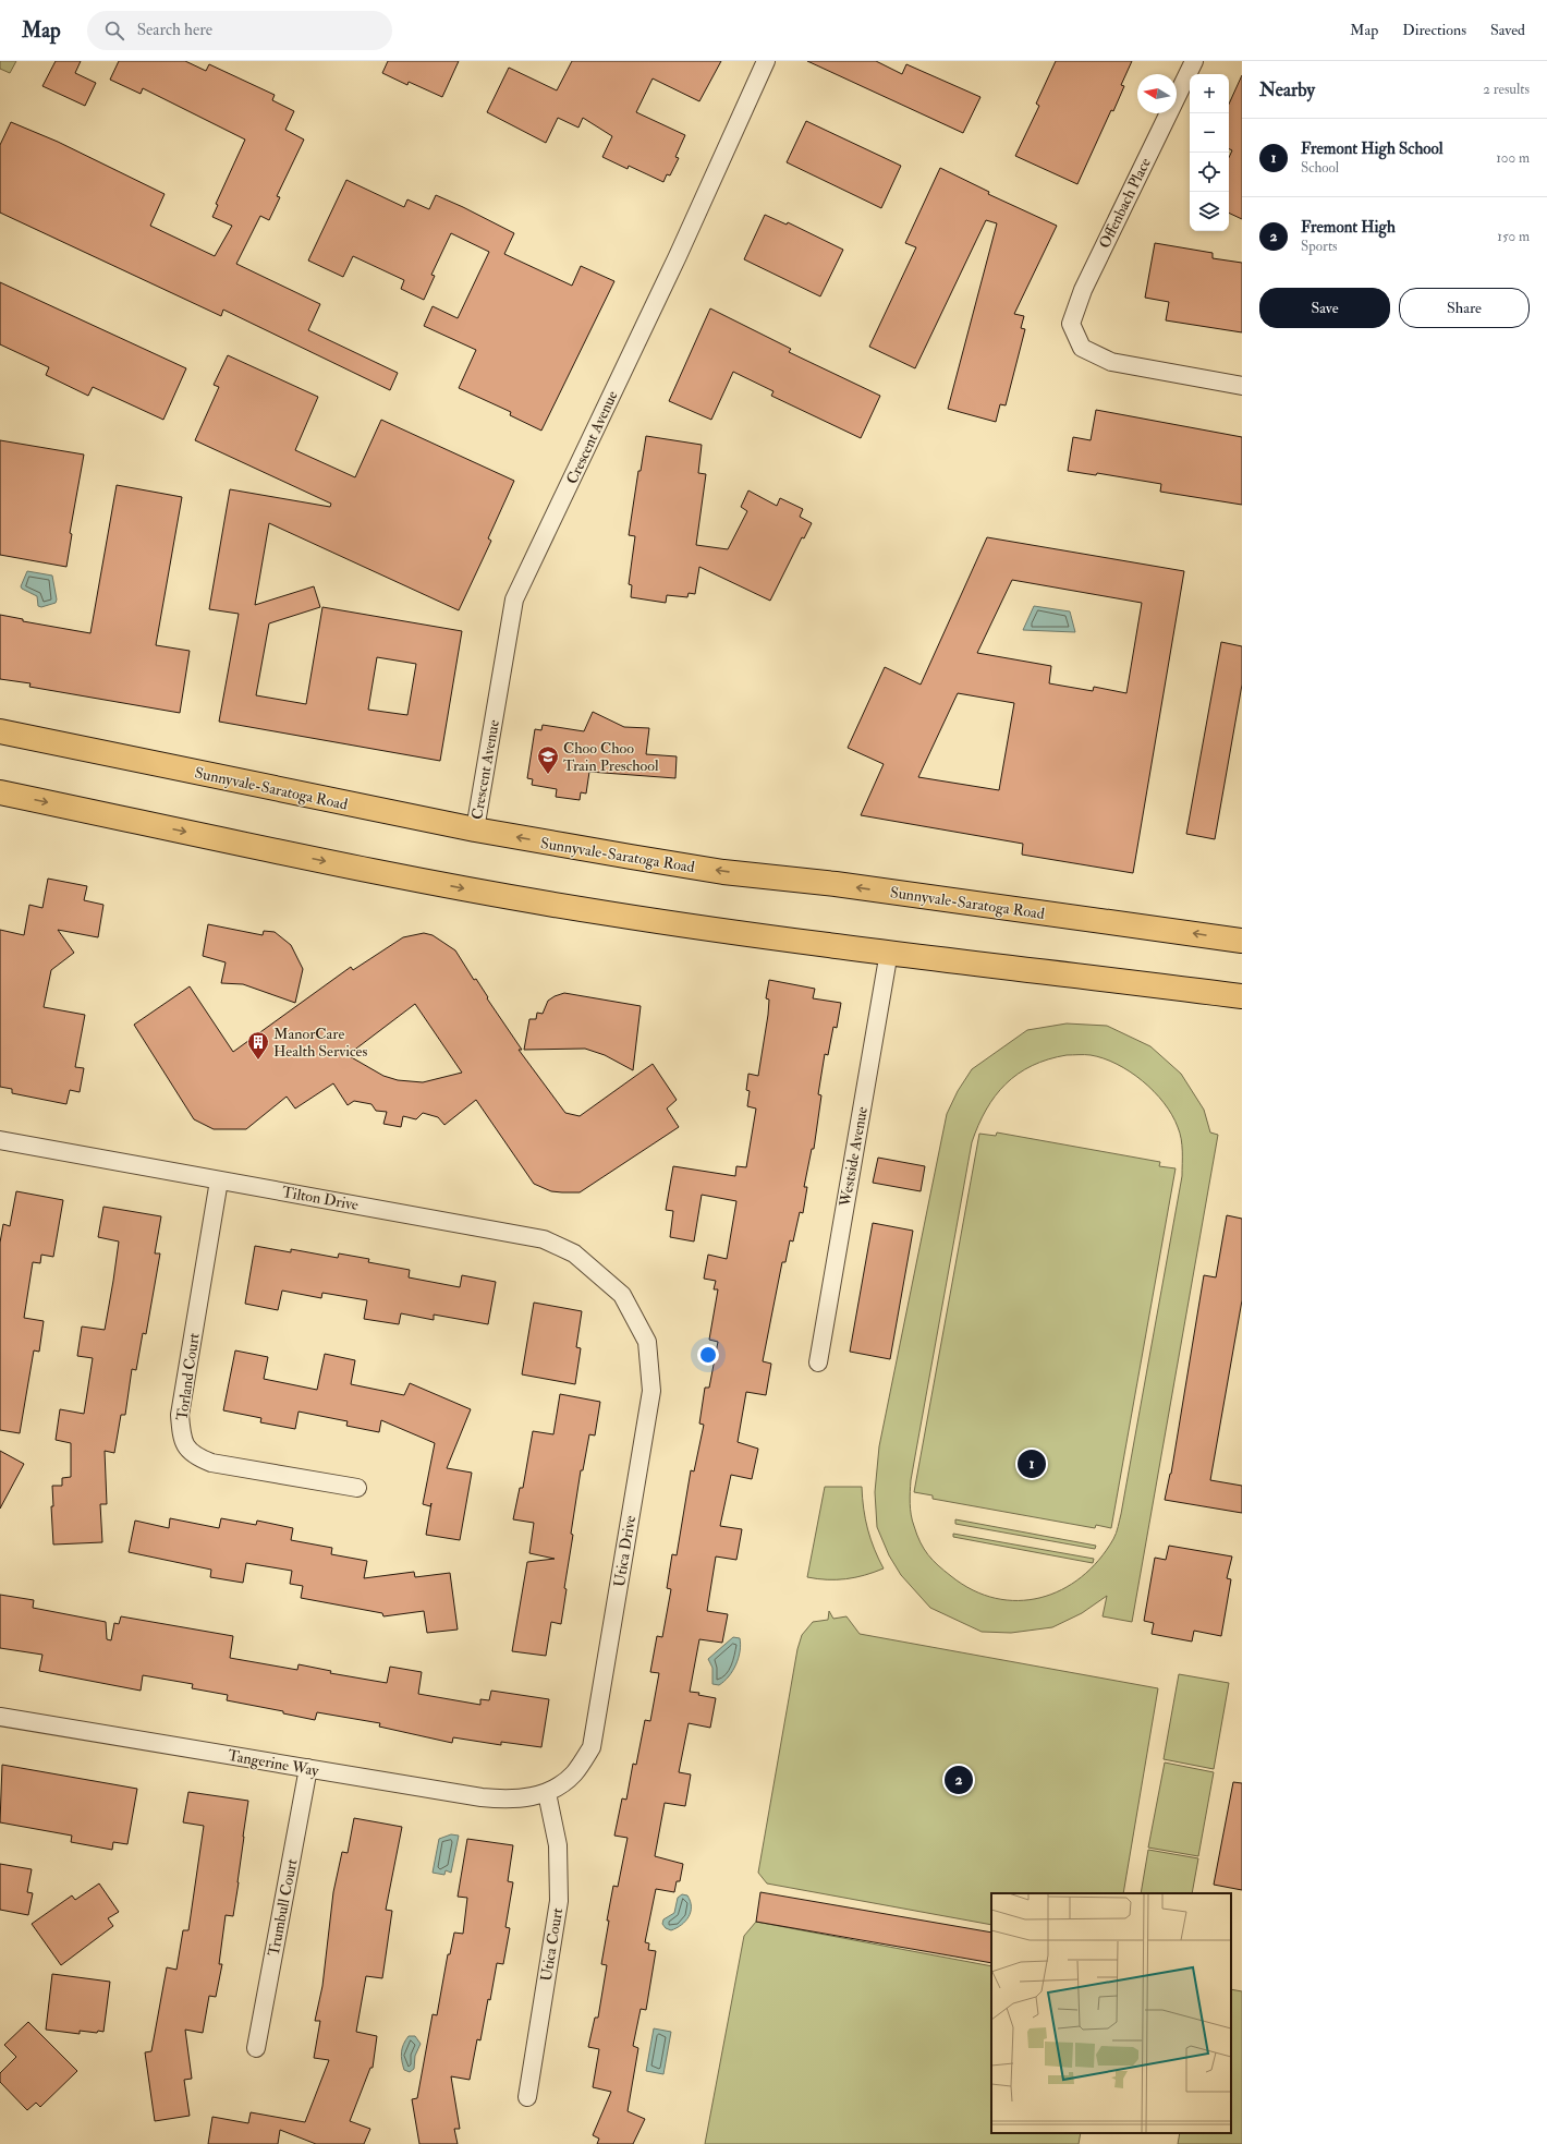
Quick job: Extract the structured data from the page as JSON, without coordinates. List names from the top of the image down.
{
  "streets": {
    "main road": ["Sunnyvale-Saratoga Road"],
    "street": [
      "Offenbach Place",
      "Crescent Avenue",
      "Westside Avenue",
      "Tilton Drive",
      "Torland Court",
      "Utica Drive",
      "Tangerine Way",
      "Trumbull Court",
      "Utica Court"
    ]
  },
  "crossings": [
    ["Crescent Avenue", "Sunnyvale-Saratoga Road"],
    ["Tilton Drive", "Torland Court"],
    ["Tilton Drive", "Utica Drive"],
    ["Utica Drive", "Tangerine Way"],
    ["Utica Drive", "Utica Court"],
    ["Tangerine Way", "Trumbull Court"],
    ["Tangerine Way", "Utica Court"]
  ],
  "places": {
    "school or university": ["Choo Choo Train Preschool"],
    "building": ["ManorCare Health Services"]
  },
  "north": "left",
  "page": {
    "header": "Map",
    "search": "Search here",
    "nav": ["Map", "Directions", "Saved"],
    "heading": ["Nearby", "2 results"],
    "map_buttons": ["+", "−"],
    "list": [
      {
        "mark": "1",
        "name": "Fremont High School",
        "note": "School",
        "value": "100 m"
      },
      {
        "mark": "2",
        "name": "Fremont High",
        "note": "Sports",
        "value": "150 m"
      }
    ],
    "buttons": ["Save", "Share"],
    "pins": ["1", "2"]
  }
}
